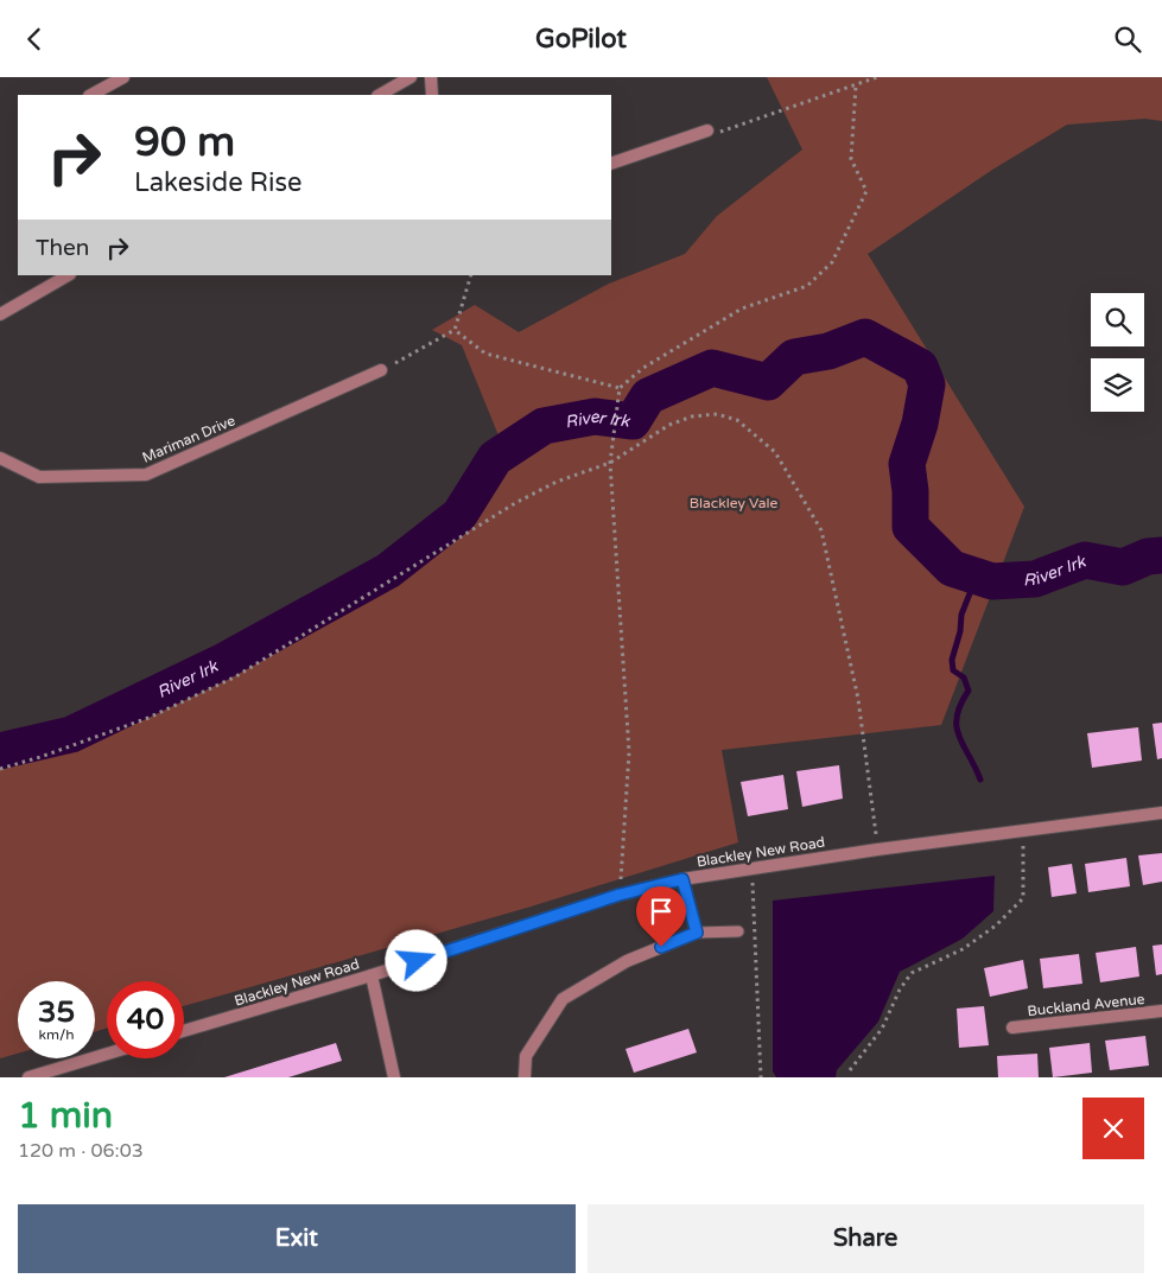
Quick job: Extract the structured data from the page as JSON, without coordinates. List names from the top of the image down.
{
  "streets": {
    "street": ["Mariman Drive", "Blackley New Road", "Buckland Avenue"]
  },
  "water": ["River Irk"],
  "parks": ["Blackley Vale"],
  "page": {
    "header": "GoPilot",
    "turn": ["90 m", "Lakeside Rise"],
    "then": "Then",
    "speed": "35 km/h",
    "limit": "40",
    "heading": ["1 min", "120 m · 06:03"],
    "buttons": ["Exit", "Share"]
  }
}
